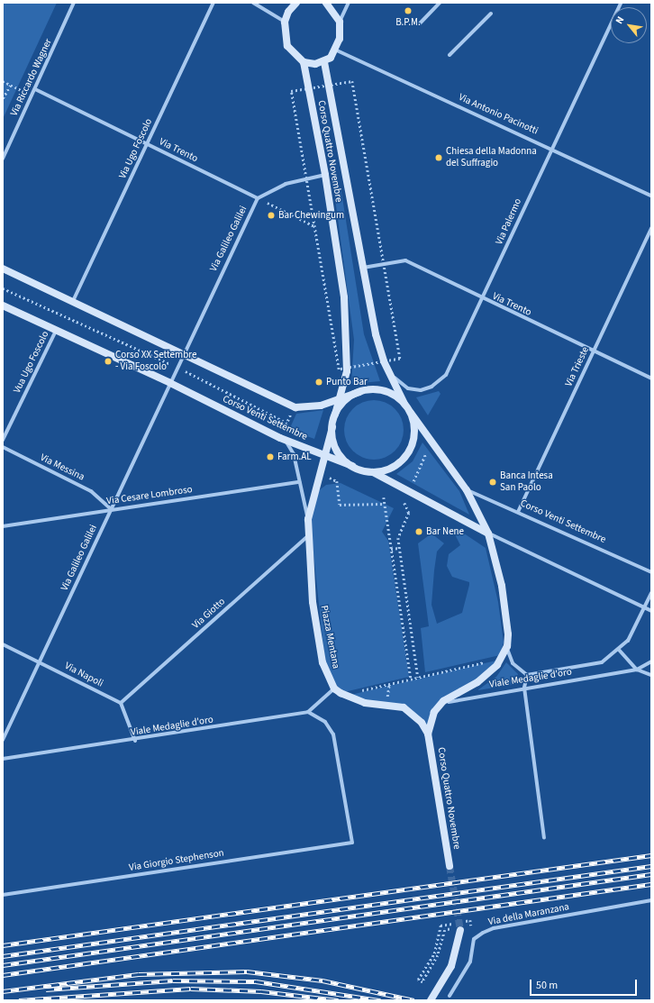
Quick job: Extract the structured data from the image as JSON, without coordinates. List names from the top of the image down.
{
  "streets": {
    "street": [
      "Via Riccardo Wagner",
      "Via Antonio Pacinotti",
      "Via Ugo Foscolo",
      "Via Trento",
      "Corso Quattro Novembre",
      "Via Palermo",
      "Via Galileo Galilei",
      "Vua Ugo Foscolo",
      "Via Trieste",
      "Corso Venti Settembre",
      "Via Messina",
      "Via Cesare Lombroso",
      "Via Giotto",
      "Piazza Mentana",
      "Via Napoli",
      "Viale Medaglie d'oro",
      "Via Giorgio Stephenson",
      "Via della Maranzana"
    ]
  },
  "crossings": [
    ["Via Riccardo Wagner", "Via Trento"],
    ["Via Antonio Pacinotti", "Via Palermo"],
    ["Via Ugo Foscolo", "Via Trento"],
    ["Via Trento", "Corso Quattro Novembre"],
    ["Via Trento", "Via Palermo"],
    ["Via Trento", "Via Galileo Galilei"],
    ["Via Trento", "Via Trieste"],
    ["Corso Quattro Novembre", "Via Palermo"],
    ["Corso Quattro Novembre", "Via Galileo Galilei"],
    ["Corso Quattro Novembre", "Corso Venti Settembre"],
    ["Corso Quattro Novembre", "Piazza Mentana"],
    ["Via Galileo Galilei", "Corso Venti Settembre"],
    ["Via Galileo Galilei", "Via Messina"],
    ["Via Galileo Galilei", "Via Cesare Lombroso"],
    ["Via Galileo Galilei", "Via Napoli"],
    ["Vua Ugo Foscolo", "Corso Venti Settembre"],
    ["Via Trieste", "Corso Venti Settembre"],
    ["Corso Venti Settembre", "Piazza Mentana"],
    ["Via Messina", "Via Cesare Lombroso"],
    ["Via Cesare Lombroso", "Piazza Mentana"],
    ["Via Giotto", "Piazza Mentana"],
    ["Via Giotto", "Via Napoli"],
    ["Viale Medaglie d'oro", "Via Giorgio Stephenson"]
  ],
  "places": [
    "B.P.M.",
    "Chiesa della Madonna del Suffragio",
    "Bar Chewingum",
    "Corso XX Settembre - Via Foscolo",
    "Punto Bar",
    "Farm.AL",
    "Banca Intesa San Paolo",
    "Bar Nene"
  ],
  "scale_bar": "50 m",
  "north": "top left"
}
